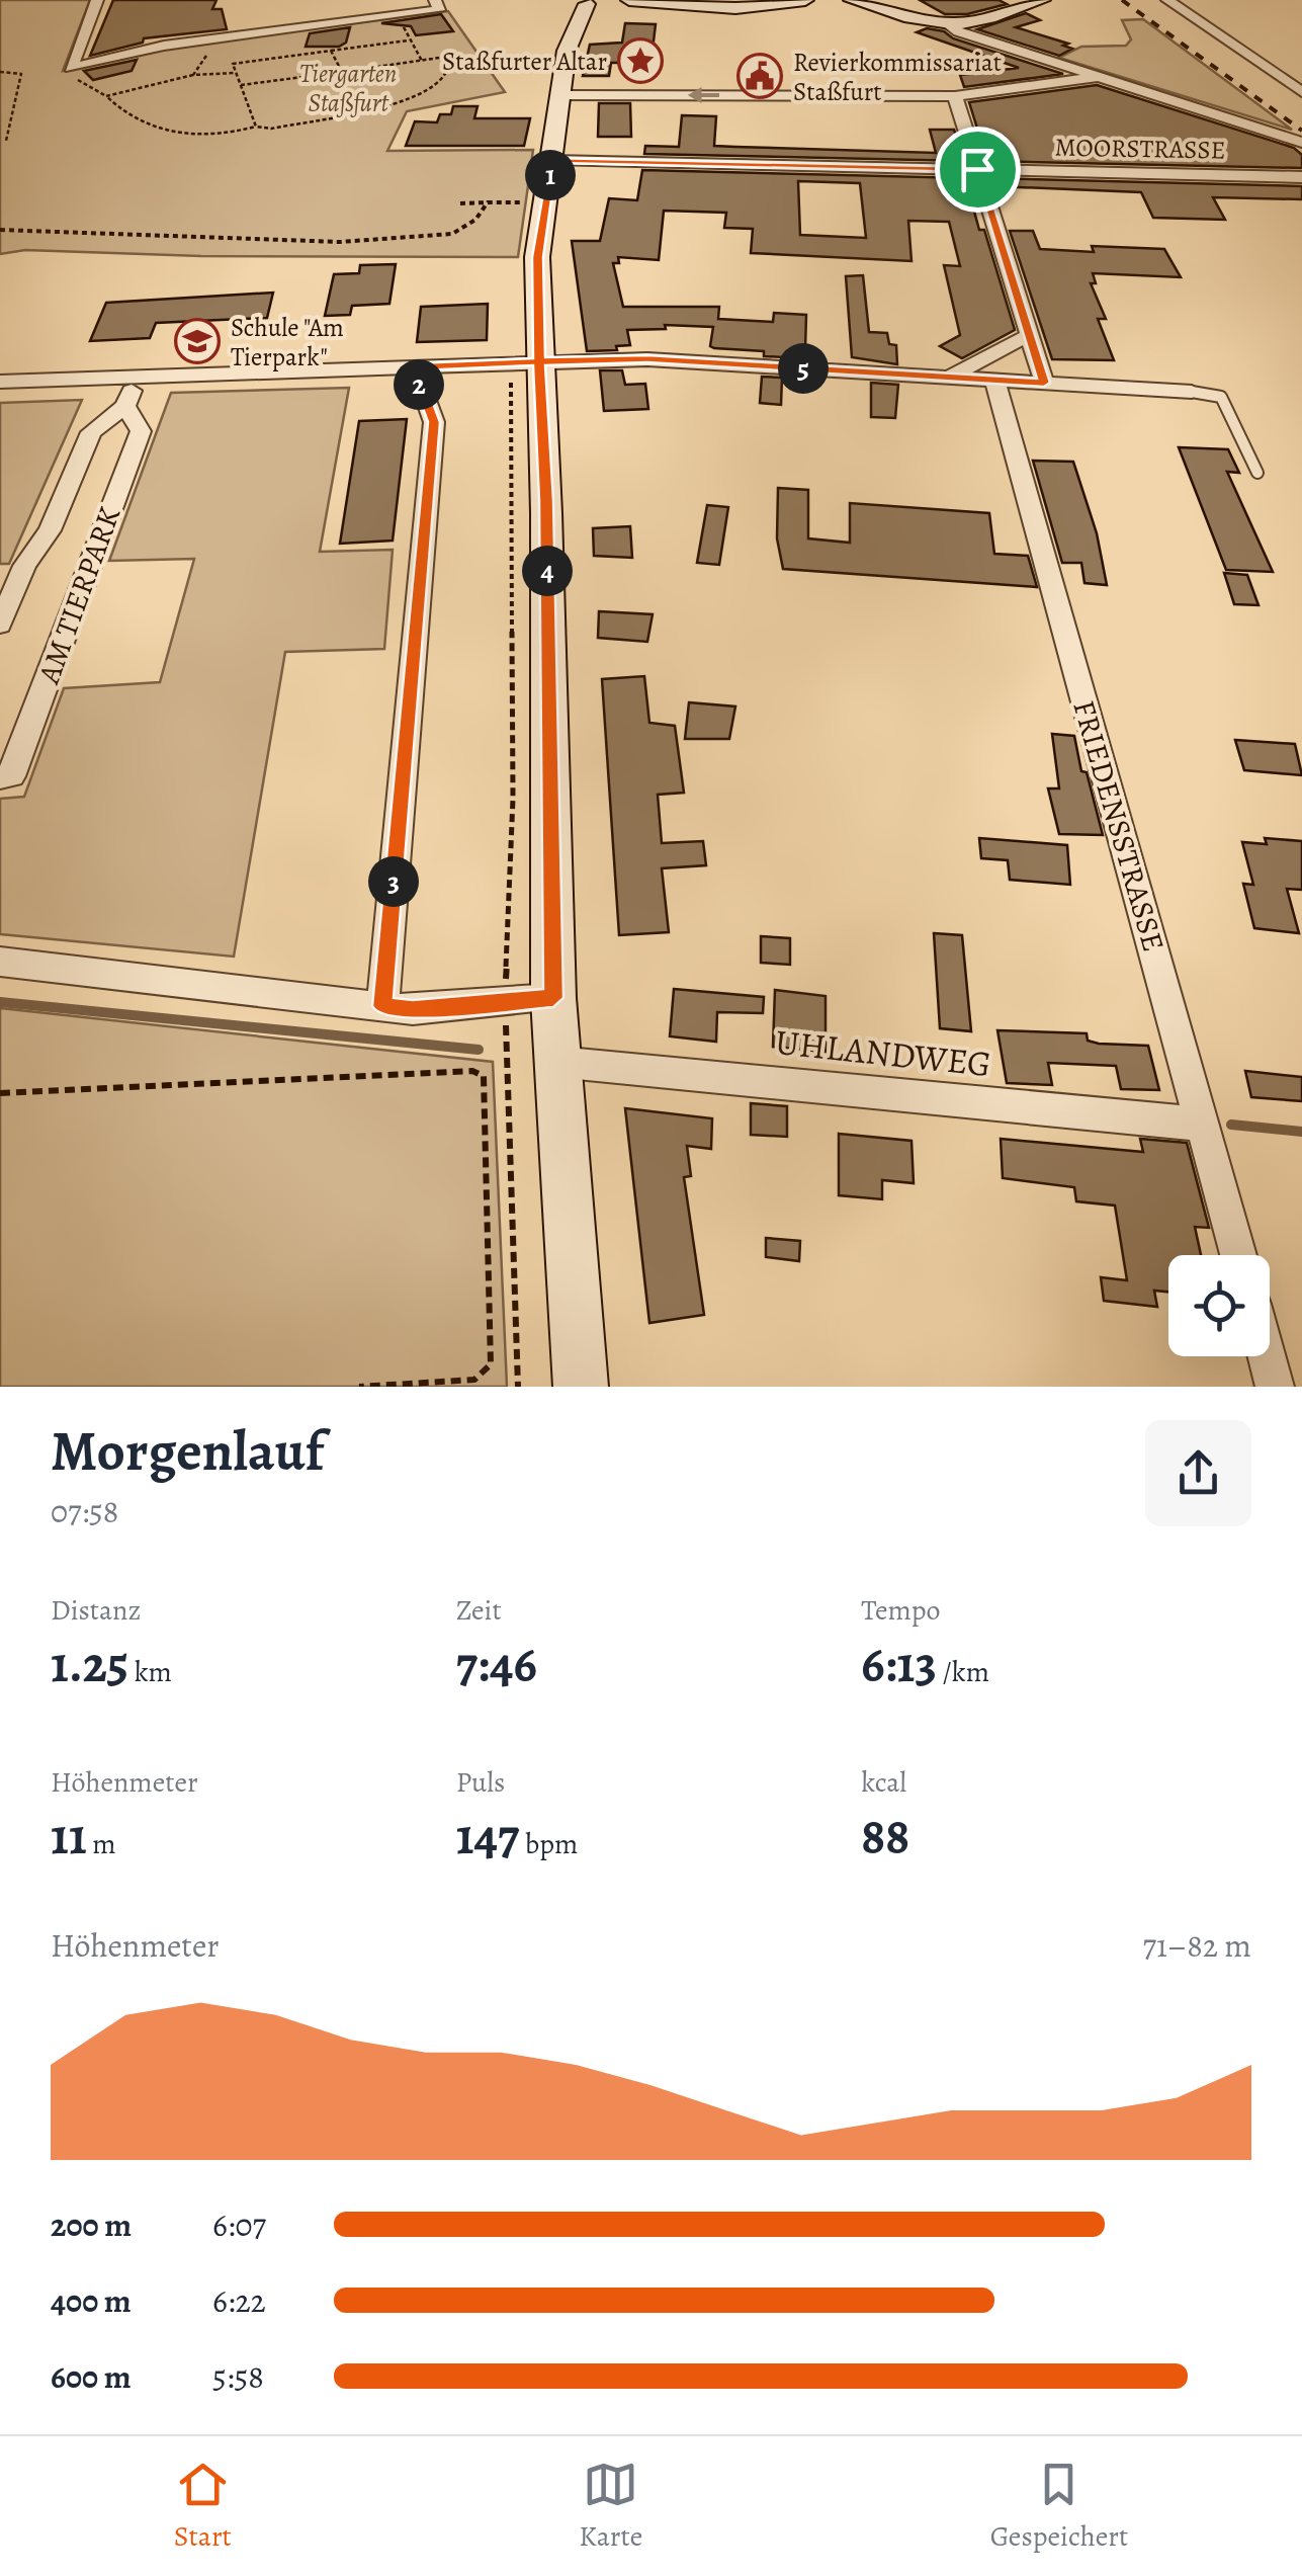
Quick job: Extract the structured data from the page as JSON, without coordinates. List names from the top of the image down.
{
  "streets": {
    "street": [
      "MOORSTRASSE",
      "AM TIERPARK",
      "FRIEDENSSTRASSE",
      "UHLANDWEG"
    ]
  },
  "crossings": [
    ["FRIEDENSSTRASSE", "UHLANDWEG"]
  ],
  "parks": ["Tiergarten Staßfurt"],
  "places": {
    "place": ["Staßfurter Altar"],
    "public building": ["Revierkommissariat Staßfurt"],
    "school or university": ["Schule \"Am Tierpark\""]
  },
  "page": {
    "pins": [
      "1",
      "5",
      "2",
      "4",
      "3"
    ],
    "heading": ["Morgenlauf", "07:58"],
    "stats": [
      ["Distanz", "1.25 km"],
      ["Zeit", "7:46"],
      ["Tempo", "6:13 /km"],
      ["Höhenmeter", "11 m"],
      ["Puls", "147 bpm"],
      ["kcal", "88"]
    ],
    "chart": ["Höhenmeter", "71–82 m"],
    "list": [
      {
        "name": "200 m",
        "note": "6:07"
      },
      {
        "name": "400 m",
        "note": "6:22"
      },
      {
        "name": "600 m",
        "note": "5:58"
      }
    ],
    "tabs": ["Start", "Karte", "Gespeichert"]
  }
}
